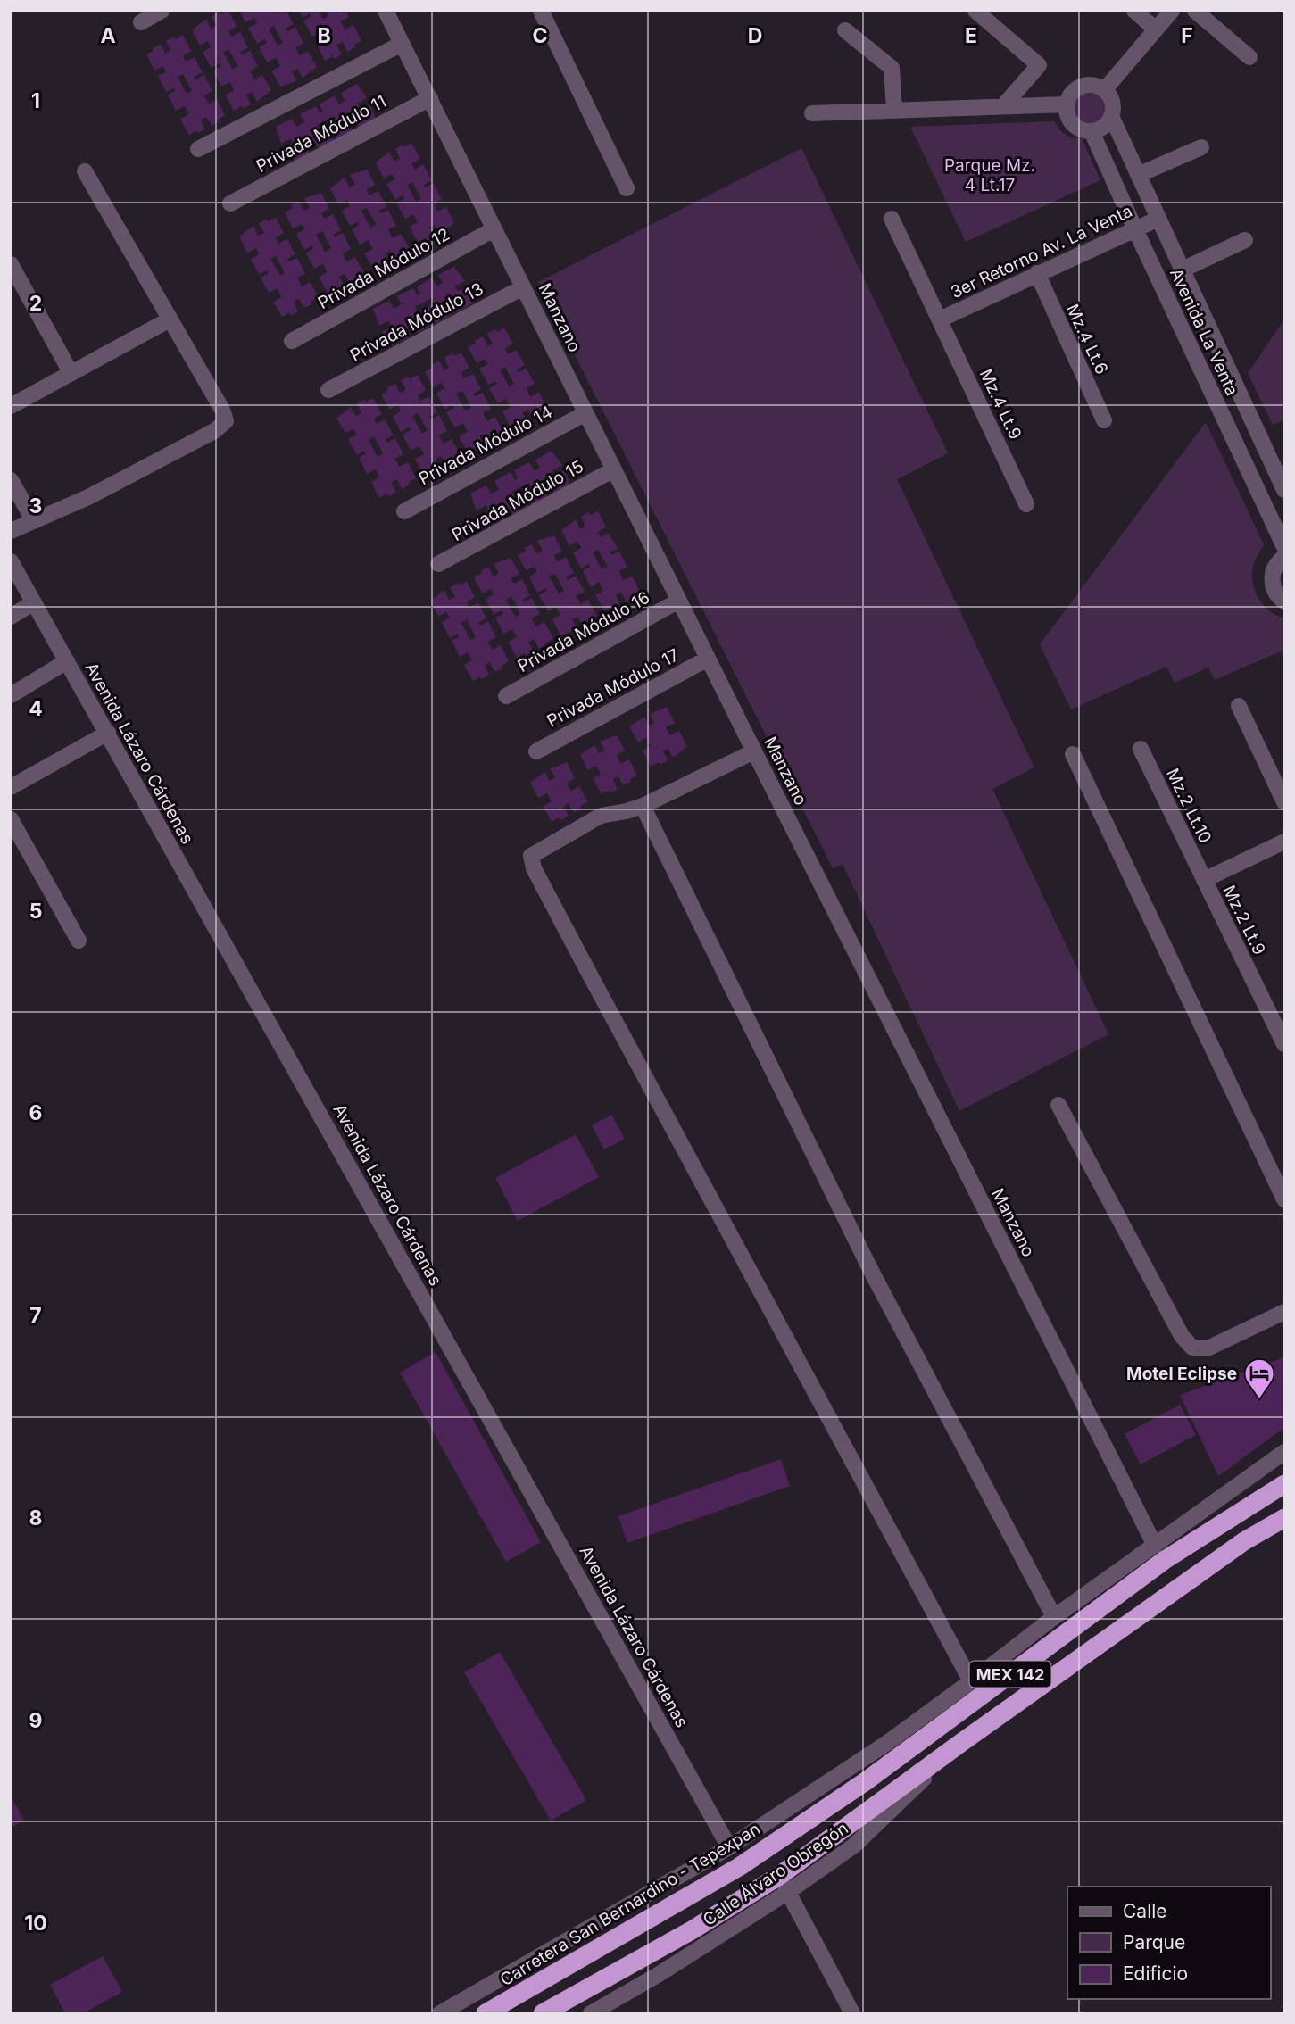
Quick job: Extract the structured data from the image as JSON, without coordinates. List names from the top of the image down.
{
  "streets": {
    "highway": ["MEX 142", "Carretera San Bernardino - Tepexpan"],
    "street": [
      "Privada Módulo 11",
      "3er Retorno Av. La Venta",
      "Privada Módulo 12",
      "Manzano",
      "Privada Módulo 13",
      "Avenida La Venta",
      "Mz.4 Lt.6",
      "Mz.4 Lt.9",
      "Privada Módulo 14",
      "Privada Módulo 15",
      "Privada Módulo 16",
      "Privada Módulo 17",
      "Avenida Lázaro Cárdenas",
      "Mz.2 Lt.10",
      "Mz.2 Lt.9",
      "Calle Álvaro Obregón"
    ]
  },
  "crossings": [
    ["Privada Módulo 11", "Manzano"],
    ["3er Retorno Av. La Venta", "Avenida La Venta"],
    ["3er Retorno Av. La Venta", "Mz.4 Lt.6"],
    ["3er Retorno Av. La Venta", "Mz.4 Lt.9"],
    ["Privada Módulo 12", "Manzano"],
    ["Manzano", "Privada Módulo 13"],
    ["Manzano", "Privada Módulo 14"],
    ["Manzano", "Privada Módulo 15"],
    ["Manzano", "Privada Módulo 16"],
    ["Manzano", "Privada Módulo 17"],
    ["Mz.2 Lt.10", "Mz.2 Lt.9"],
    ["MEX 142", "Calle Álvaro Obregón"]
  ],
  "parks": ["Parque Mz. 4 Lt.17"],
  "places": {
    "hotel": ["Motel Eclipse"]
  },
  "legend": ["Calle", "Parque", "Edificio"],
  "grid": {
    "columns": [
      "A",
      "B",
      "C",
      "D",
      "E",
      "F"
    ],
    "rows": [
      "1",
      "2",
      "3",
      "4",
      "5",
      "6",
      "7",
      "8",
      "9",
      "10"
    ]
  }
}
